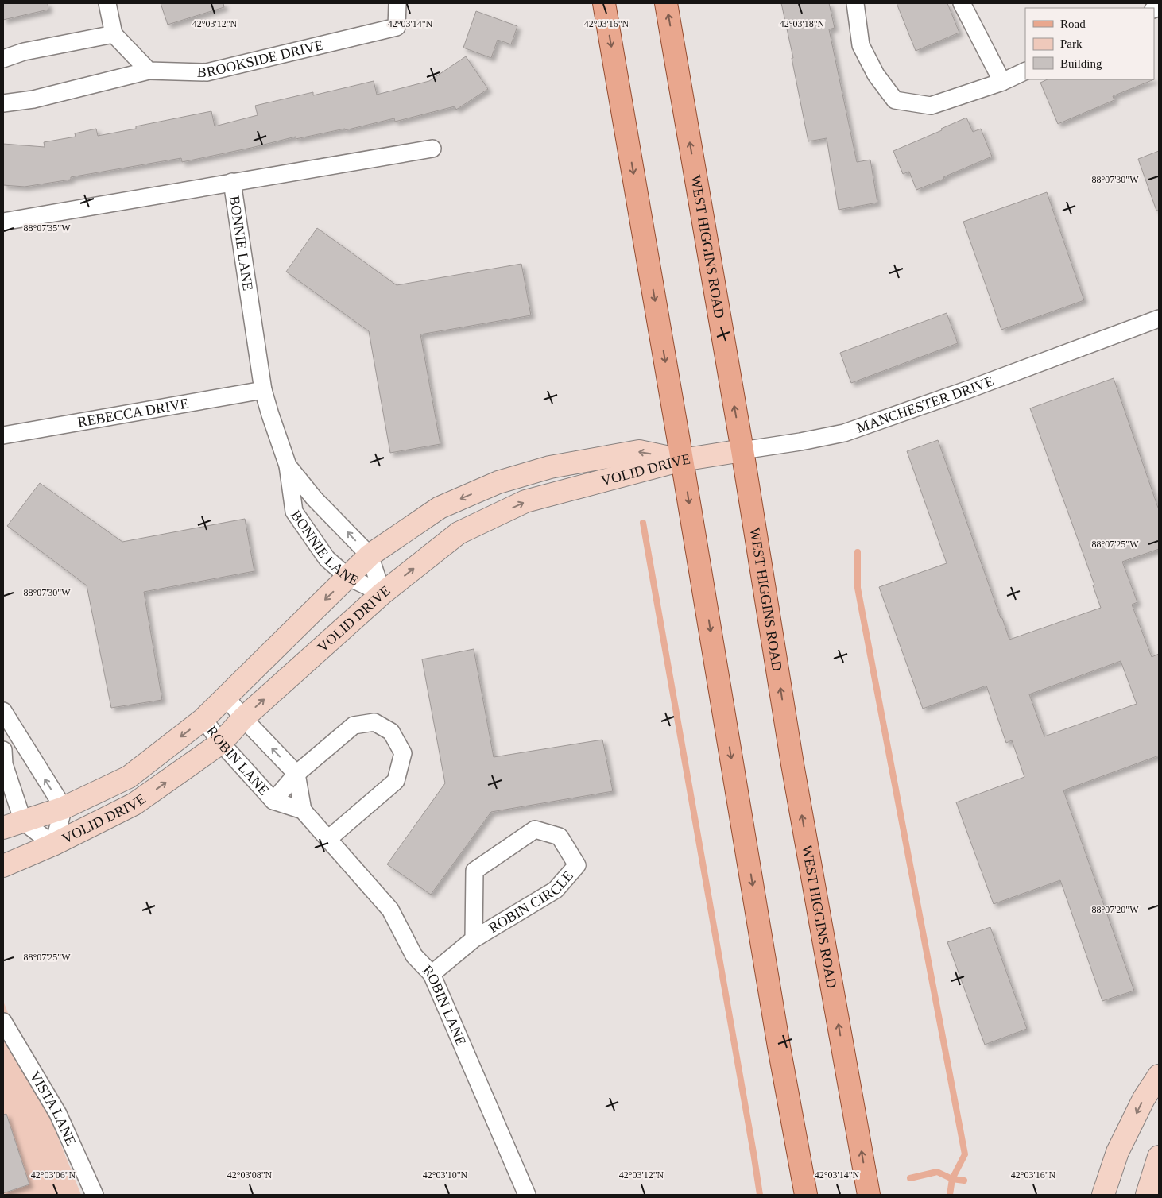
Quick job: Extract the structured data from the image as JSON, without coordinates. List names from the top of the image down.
{
  "streets": {
    "main road": ["WEST HIGGINS ROAD"],
    "street": [
      "BROOKSIDE DRIVE",
      "BONNIE LANE",
      "MANCHESTER DRIVE",
      "REBECCA DRIVE",
      "VOLID DRIVE",
      "ROBIN LANE",
      "ROBIN CIRCLE",
      "VISTA LANE"
    ]
  },
  "crossings": [
    ["BONNIE LANE", "REBECCA DRIVE"],
    ["BONNIE LANE", "VOLID DRIVE"],
    ["WEST HIGGINS ROAD", "MANCHESTER DRIVE"],
    ["MANCHESTER DRIVE", "VOLID DRIVE"],
    ["VOLID DRIVE", "ROBIN LANE"],
    ["ROBIN LANE", "ROBIN CIRCLE"]
  ],
  "legend": ["Road", "Park", "Building"],
  "coordinates": [
    "42°03'16\"N",
    "42°03'18\"N",
    "42°03'12\"N",
    "42°03'14\"N",
    "88°07'30\"W",
    "88°07'35\"W",
    "88°07'25\"W",
    "88°07'20\"W",
    "42°03'06\"N",
    "42°03'08\"N",
    "42°03'10\"N"
  ]
}
